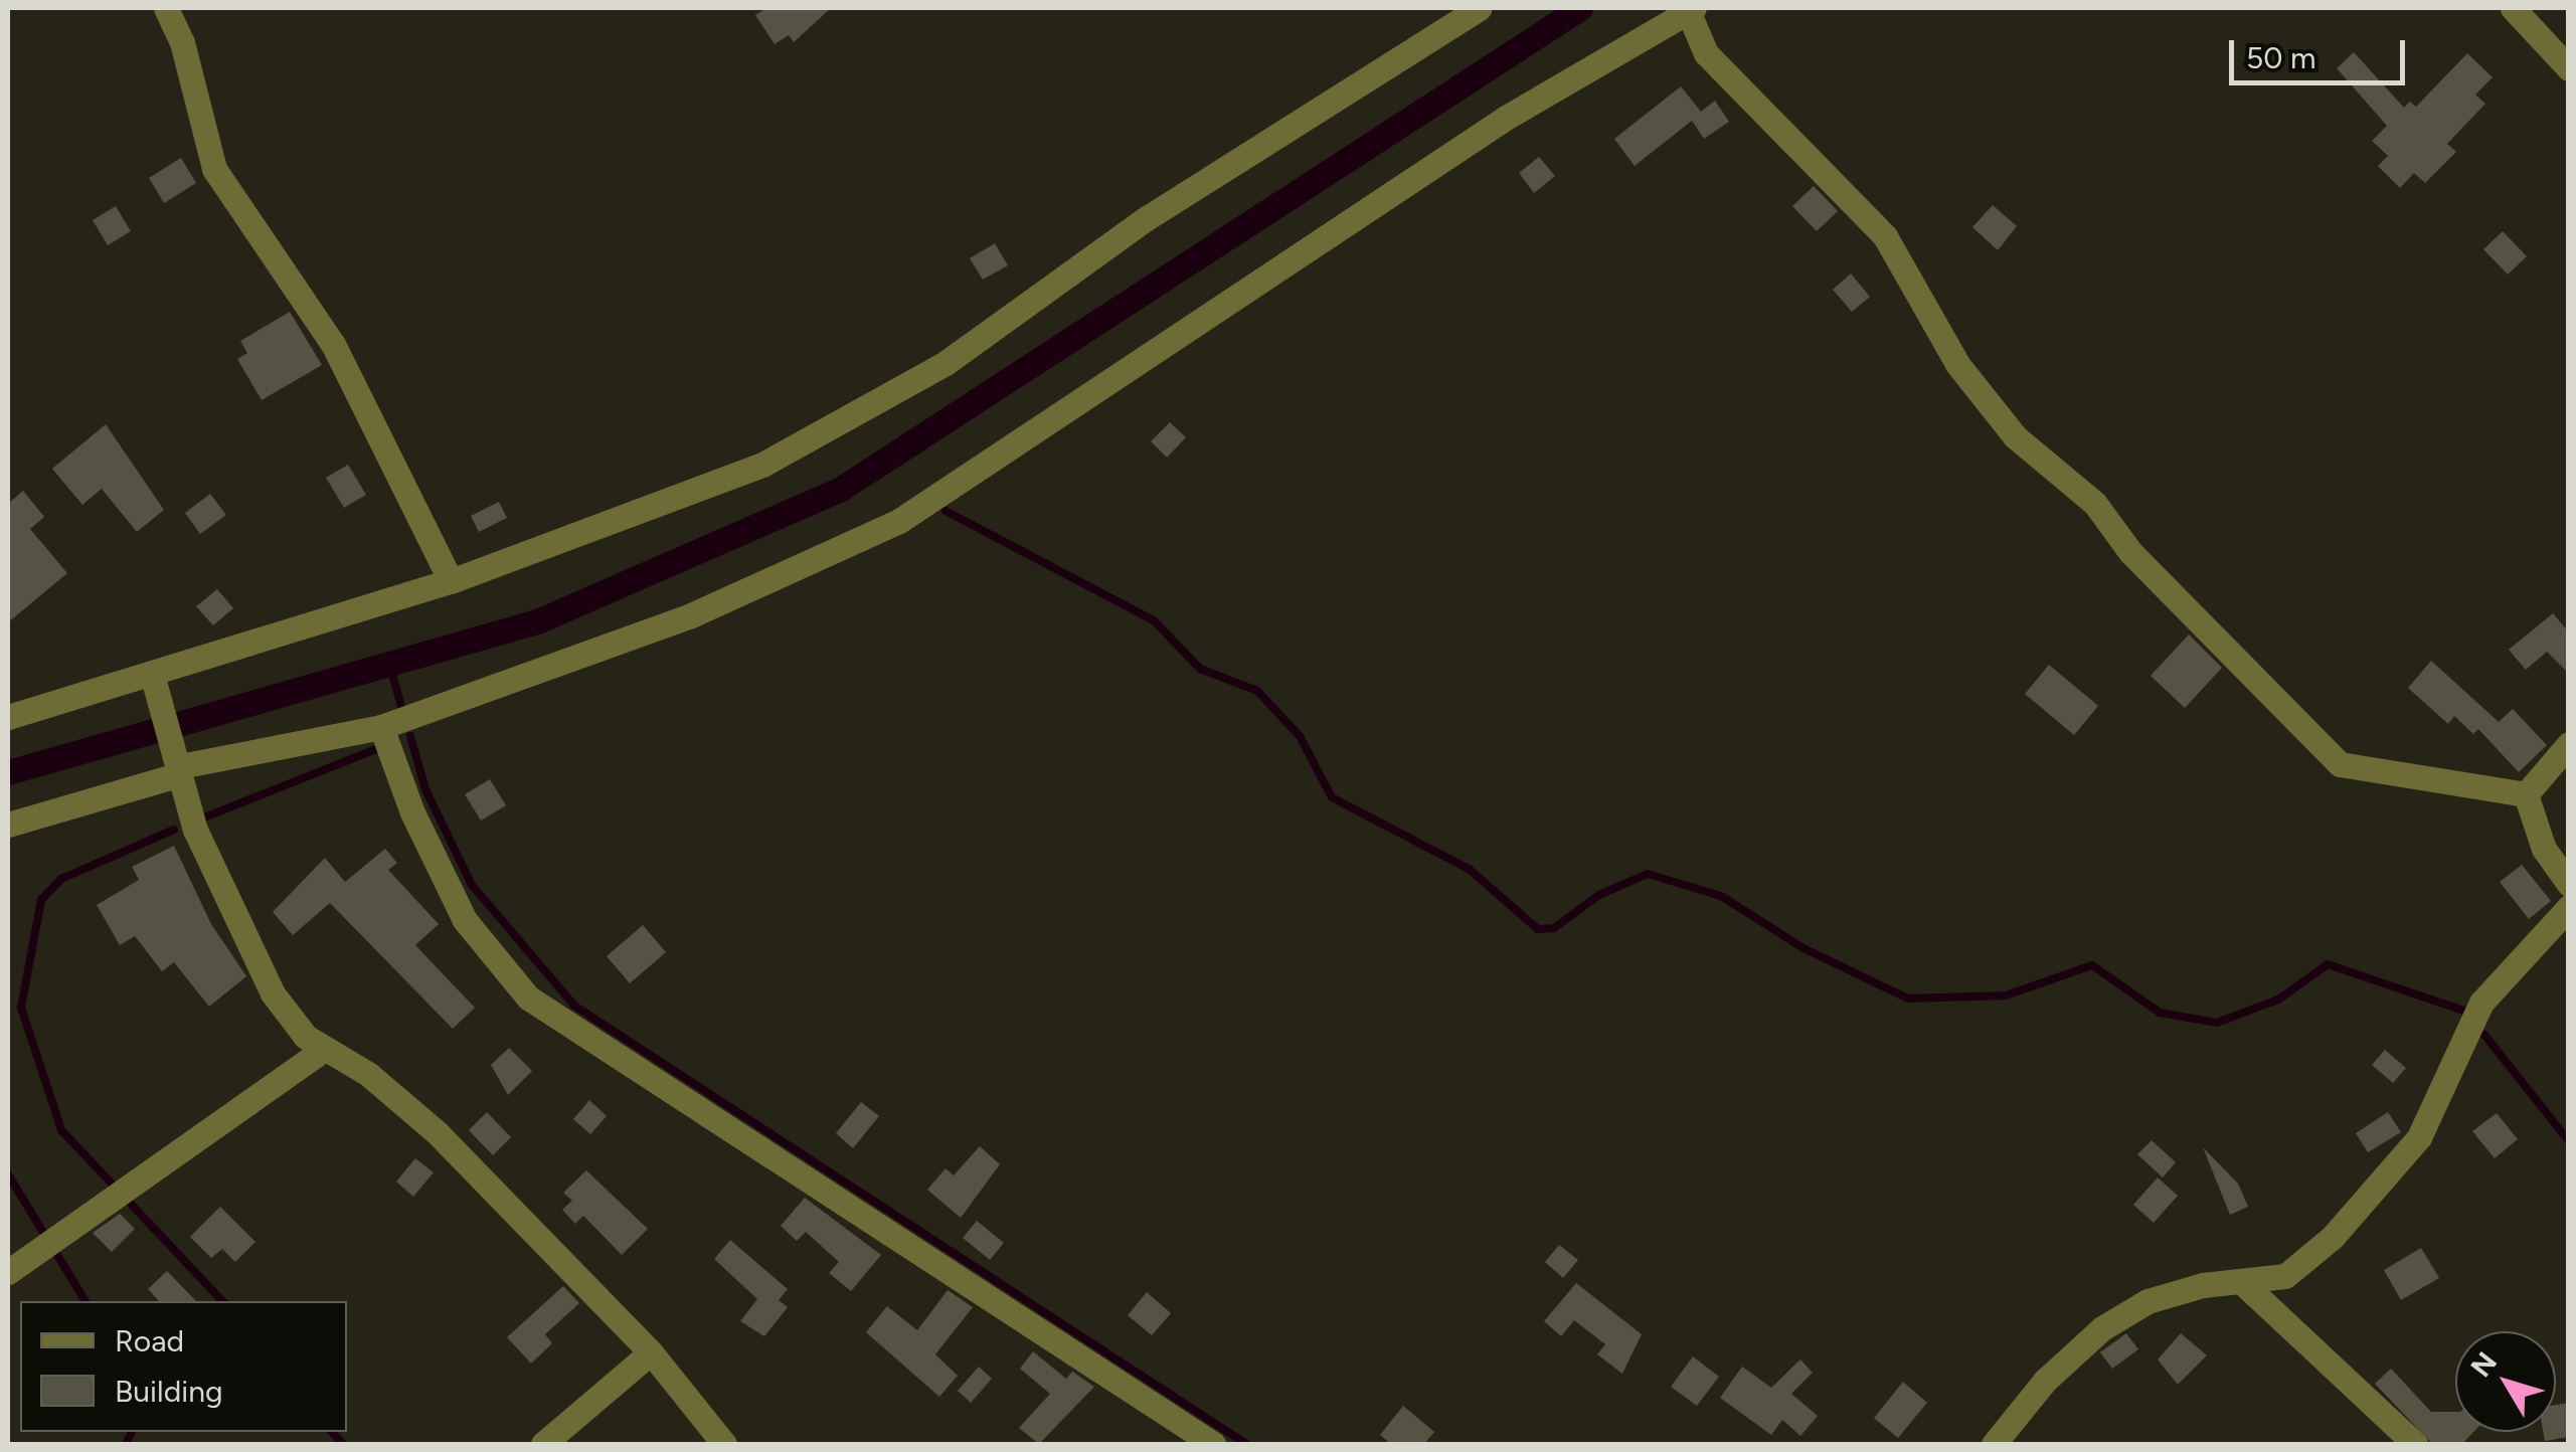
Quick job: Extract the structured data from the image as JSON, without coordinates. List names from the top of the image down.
{
  "legend": ["Road", "Building"],
  "scale_bar": "50 m",
  "north": "top left"
}
